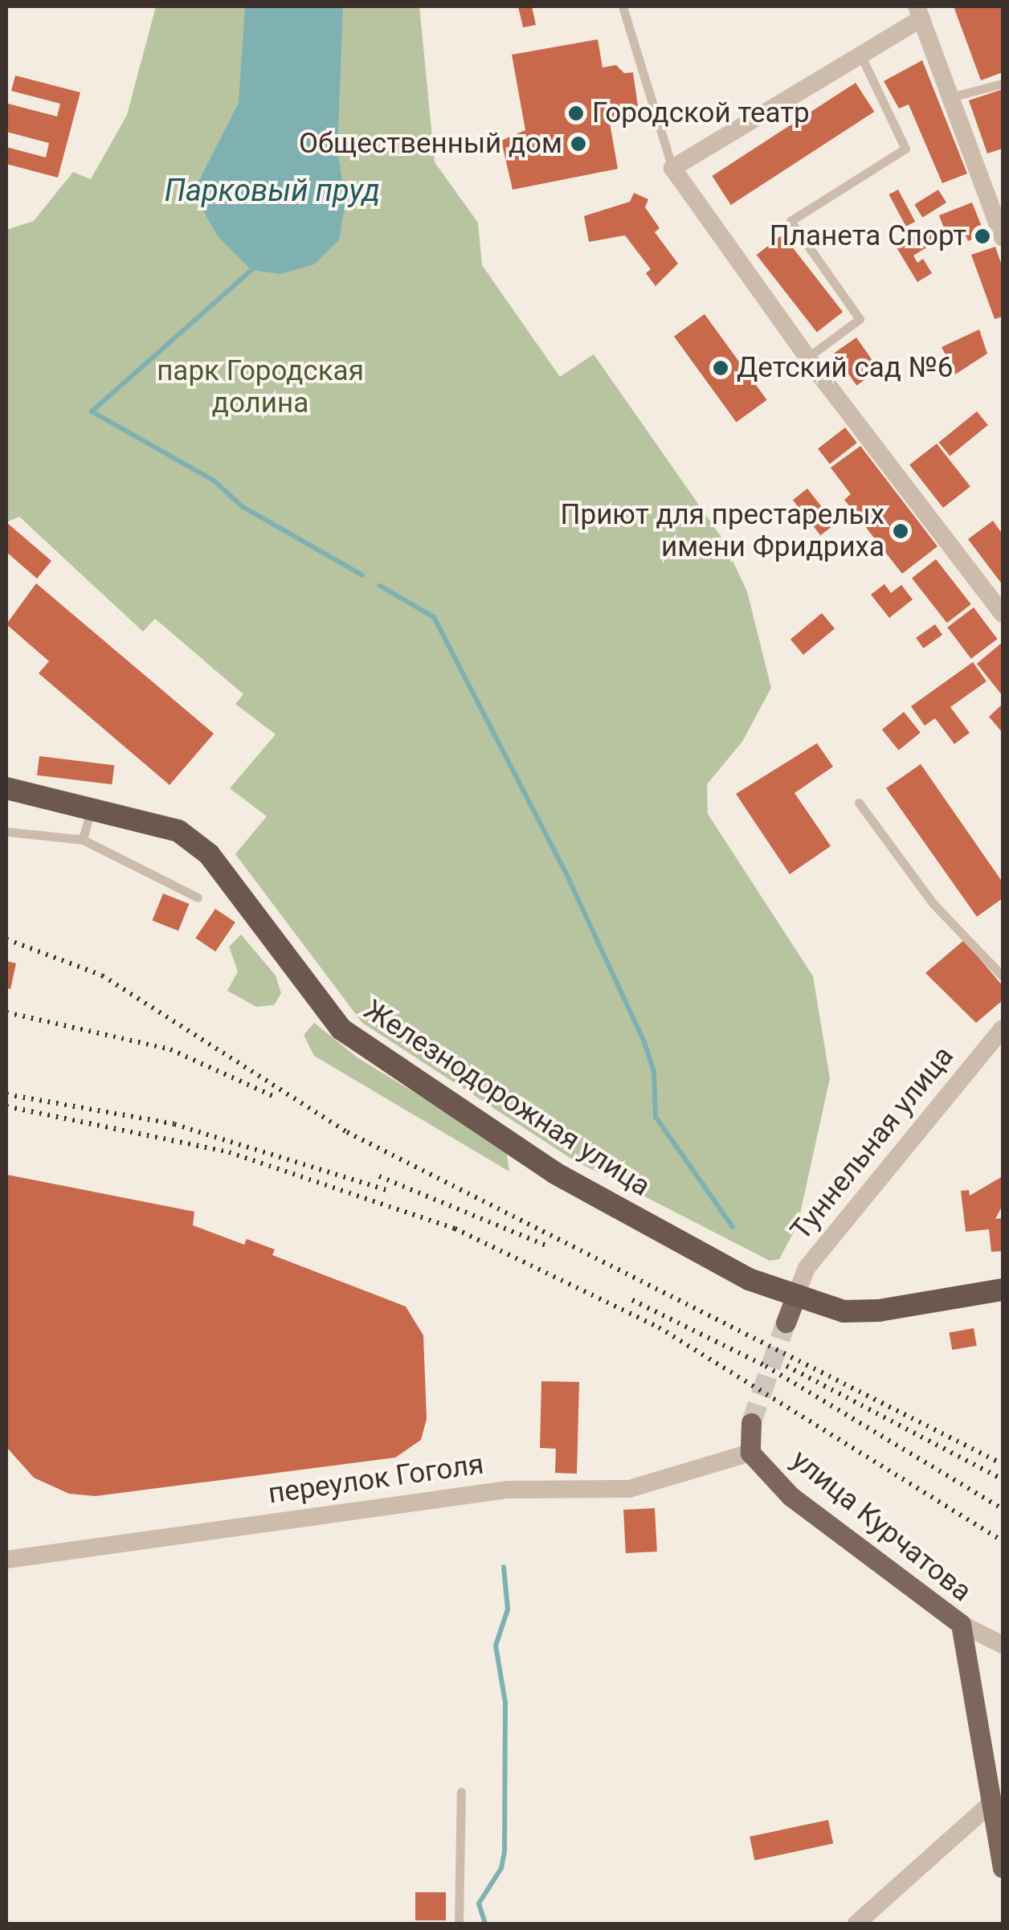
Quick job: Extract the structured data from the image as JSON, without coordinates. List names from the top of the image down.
{
  "streets": {
    "highway": ["Железнодорожная улица"],
    "main road": ["улица Курчатова"],
    "street": ["Туннельная улица", "переулок Гоголя"]
  },
  "crossings": [
    ["Железнодорожная улица", "Туннельная улица"],
    ["переулок Гоголя", "улица Курчатова"]
  ],
  "water": ["Парковый пруд"],
  "parks": ["парк Городская долина"],
  "places": [
    "Городской театр",
    "Общественный дом",
    "Планета Спорт",
    "Детский сад №6",
    "Приют для престарелых имени Фридриха"
  ]
}
